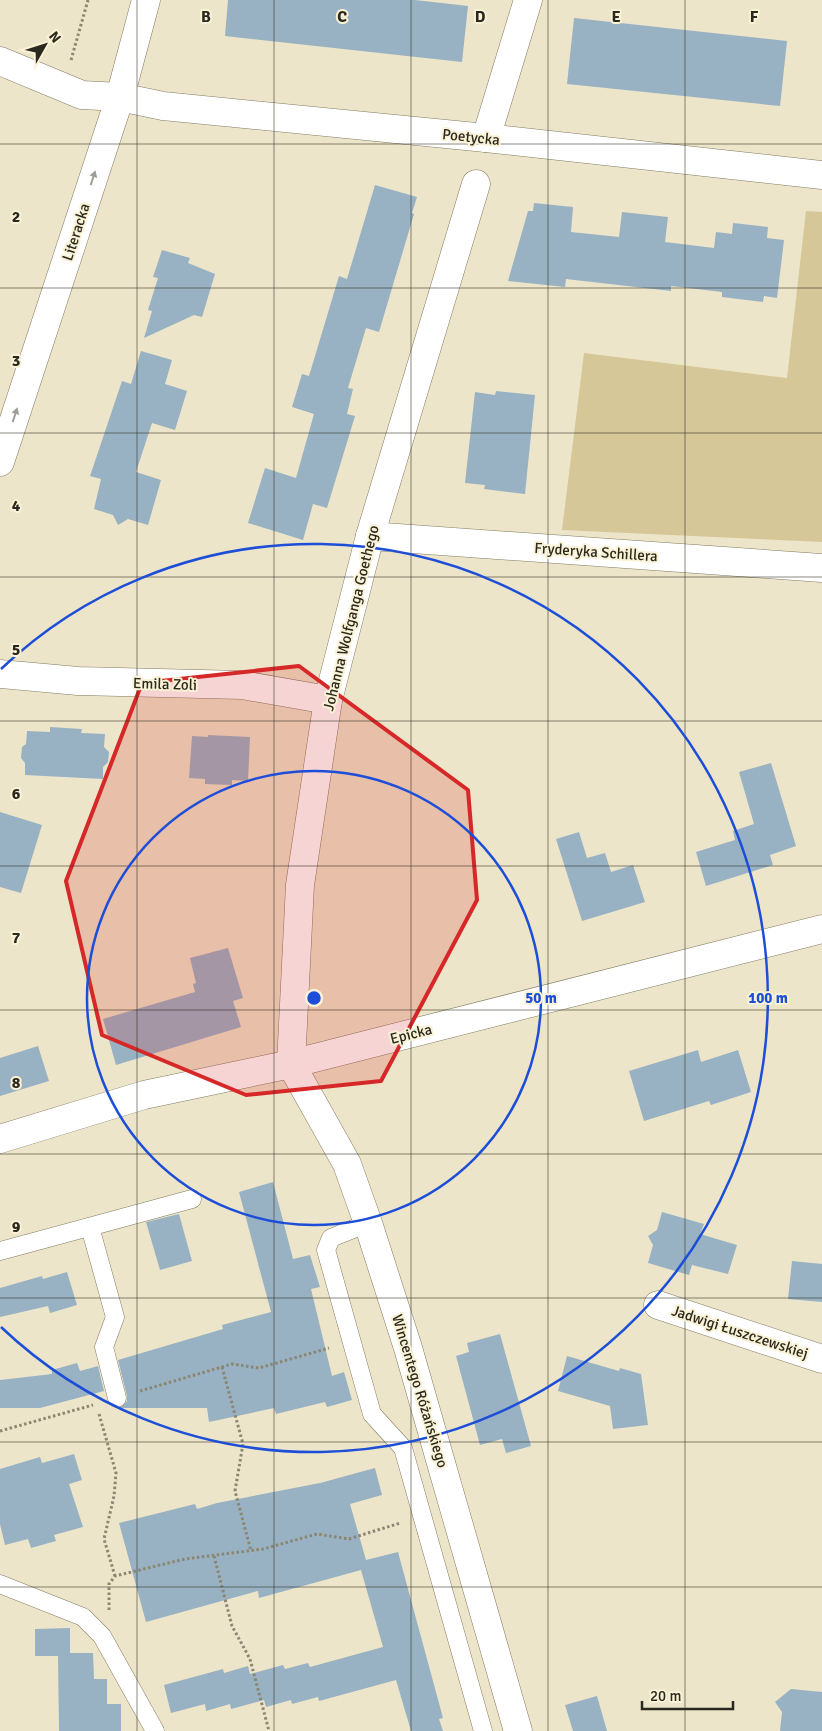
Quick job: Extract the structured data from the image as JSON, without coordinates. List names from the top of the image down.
{
  "streets": {
    "street": [
      "Poetycka",
      "Literacka",
      "Fryderyka Schillera",
      "Johanna Wolfganga Goethego",
      "Emila Zoli",
      "Epicka",
      "Jadwigi Łuszczewskiej",
      "Wincentego Różańskiego"
    ]
  },
  "crossings": [
    ["Poetycka", "Literacka"],
    ["Fryderyka Schillera", "Johanna Wolfganga Goethego"],
    ["Johanna Wolfganga Goethego", "Emila Zoli"],
    ["Johanna Wolfganga Goethego", "Epicka"],
    ["Johanna Wolfganga Goethego", "Wincentego Różańskiego"],
    ["Epicka", "Wincentego Różańskiego"]
  ],
  "one_way": ["Literacka"],
  "scale_bar": "20 m",
  "north": "top right",
  "grid": {
    "columns": [
      "B",
      "C",
      "D",
      "E",
      "F"
    ],
    "rows": [
      "2",
      "3",
      "4",
      "5",
      "6",
      "7",
      "8",
      "9"
    ]
  },
  "rings": ["50 m", "100 m"]
}
